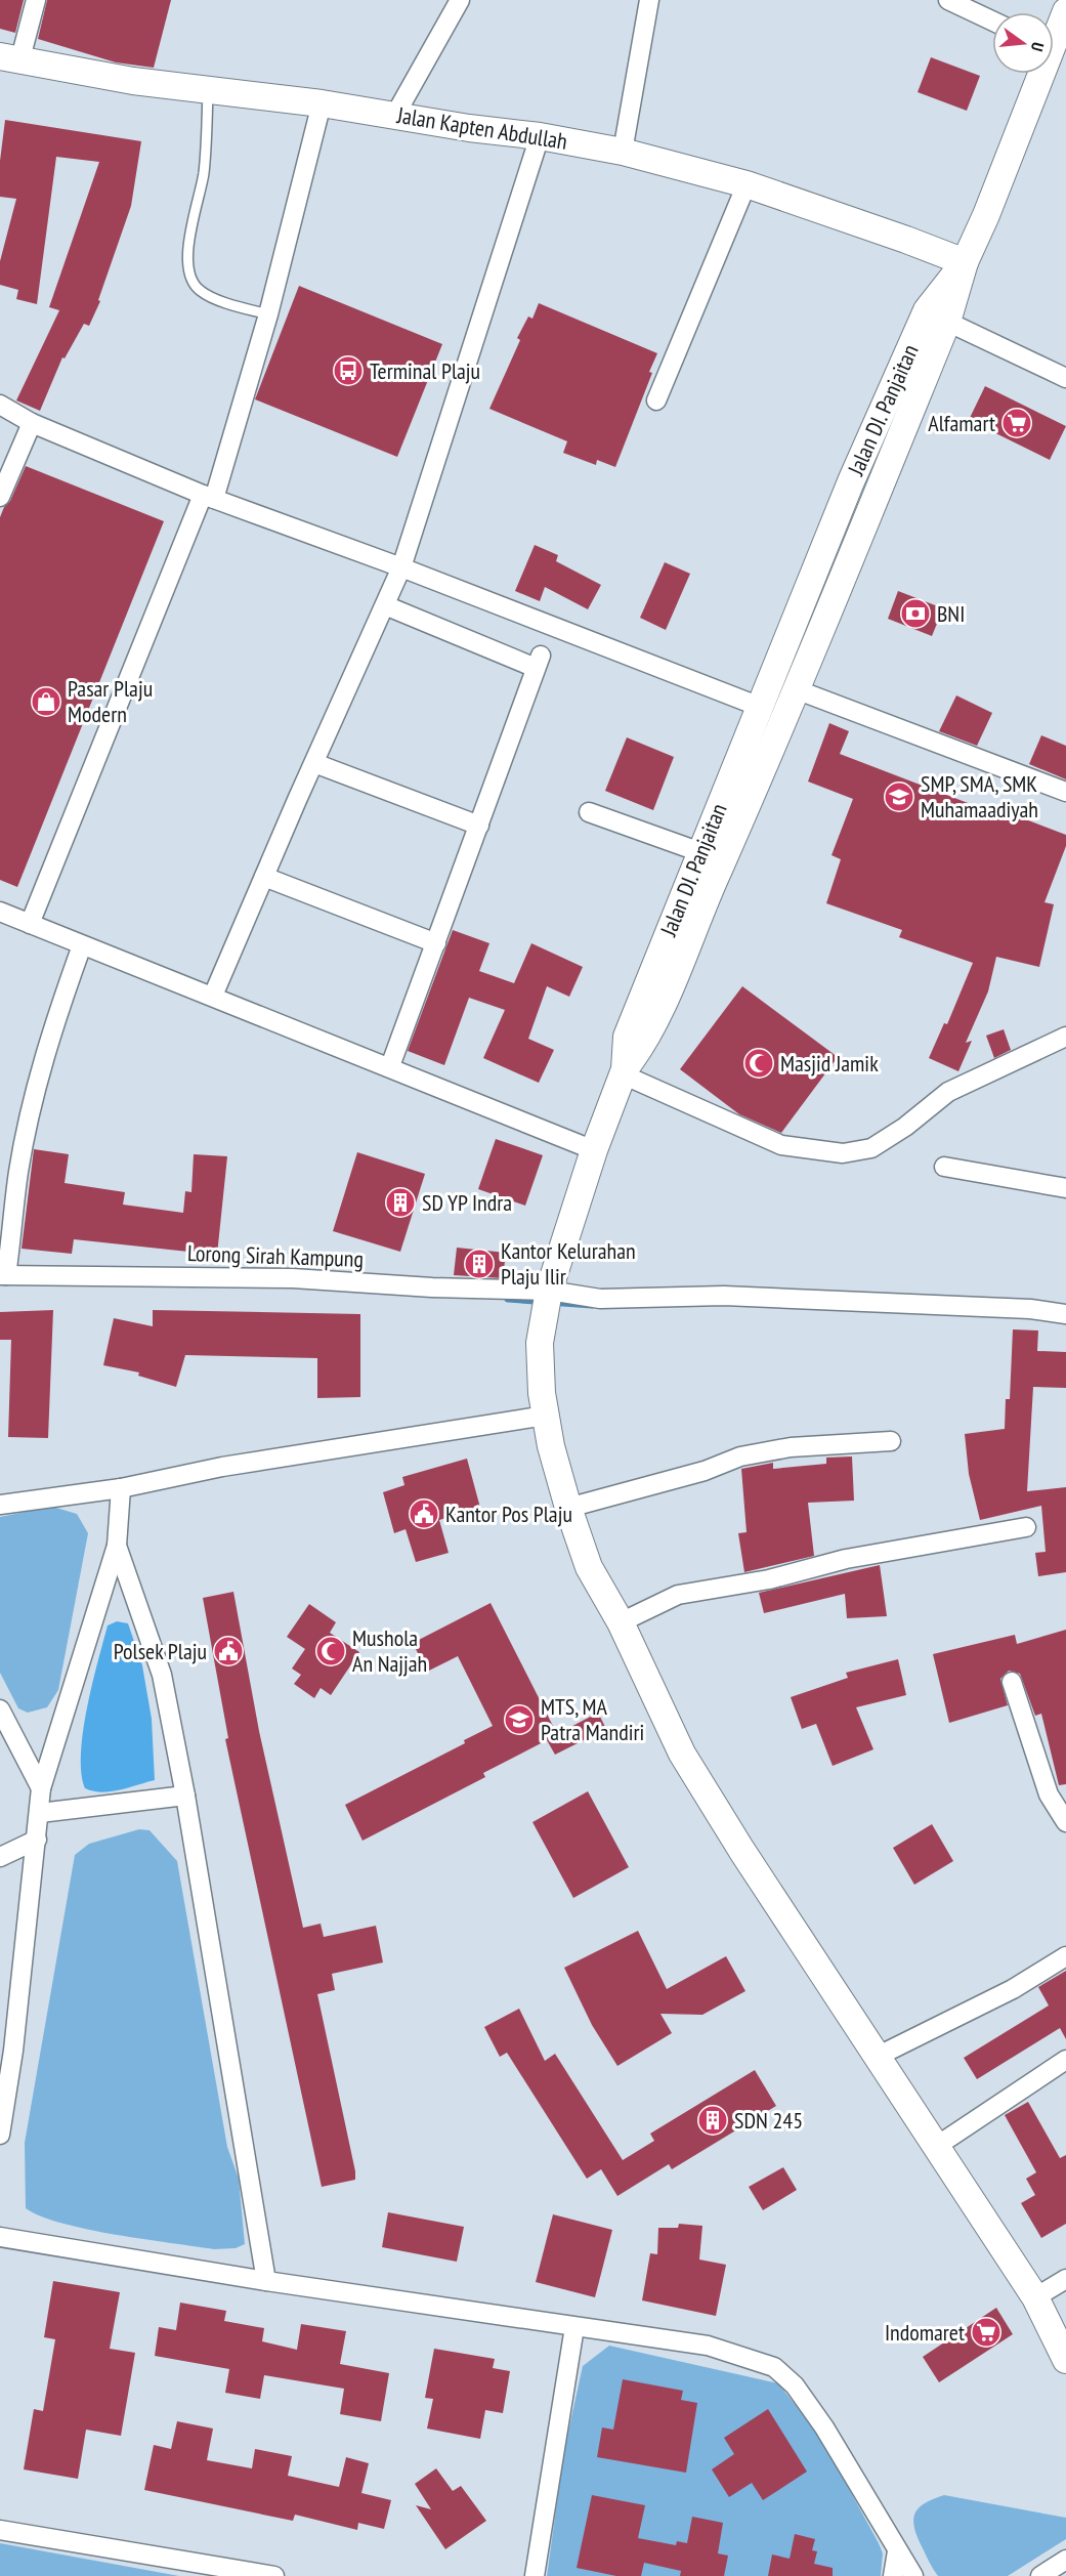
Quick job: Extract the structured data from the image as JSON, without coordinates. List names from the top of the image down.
{
  "streets": {
    "main road": ["Jalan Kapten Abdullah", "Jalan DI. Panjaitan"],
    "street": ["Lorong Sirah Kampung"]
  },
  "crossings": [
    ["Jalan Kapten Abdullah", "Jalan DI. Panjaitan"],
    ["Jalan DI. Panjaitan", "Lorong Sirah Kampung"]
  ],
  "places": {
    "bus stop": ["Terminal Plaju"],
    "supermarket": ["Alfamart", "Indomaret"],
    "bank": ["BNI"],
    "shop": ["Pasar Plaju Modern"],
    "school or university": ["SMP, SMA, SMK Muhamaadiyah", "MTS, MA Patra Mandiri"],
    "mosque": ["Masjid Jamik", "Mushola An Najjah"],
    "building": ["SD YP Indra", "Kantor Kelurahan Plaju Ilir", "SDN 245"],
    "public building": ["Kantor Pos Plaju", "Polsek Plaju"]
  },
  "north": "right"
}
